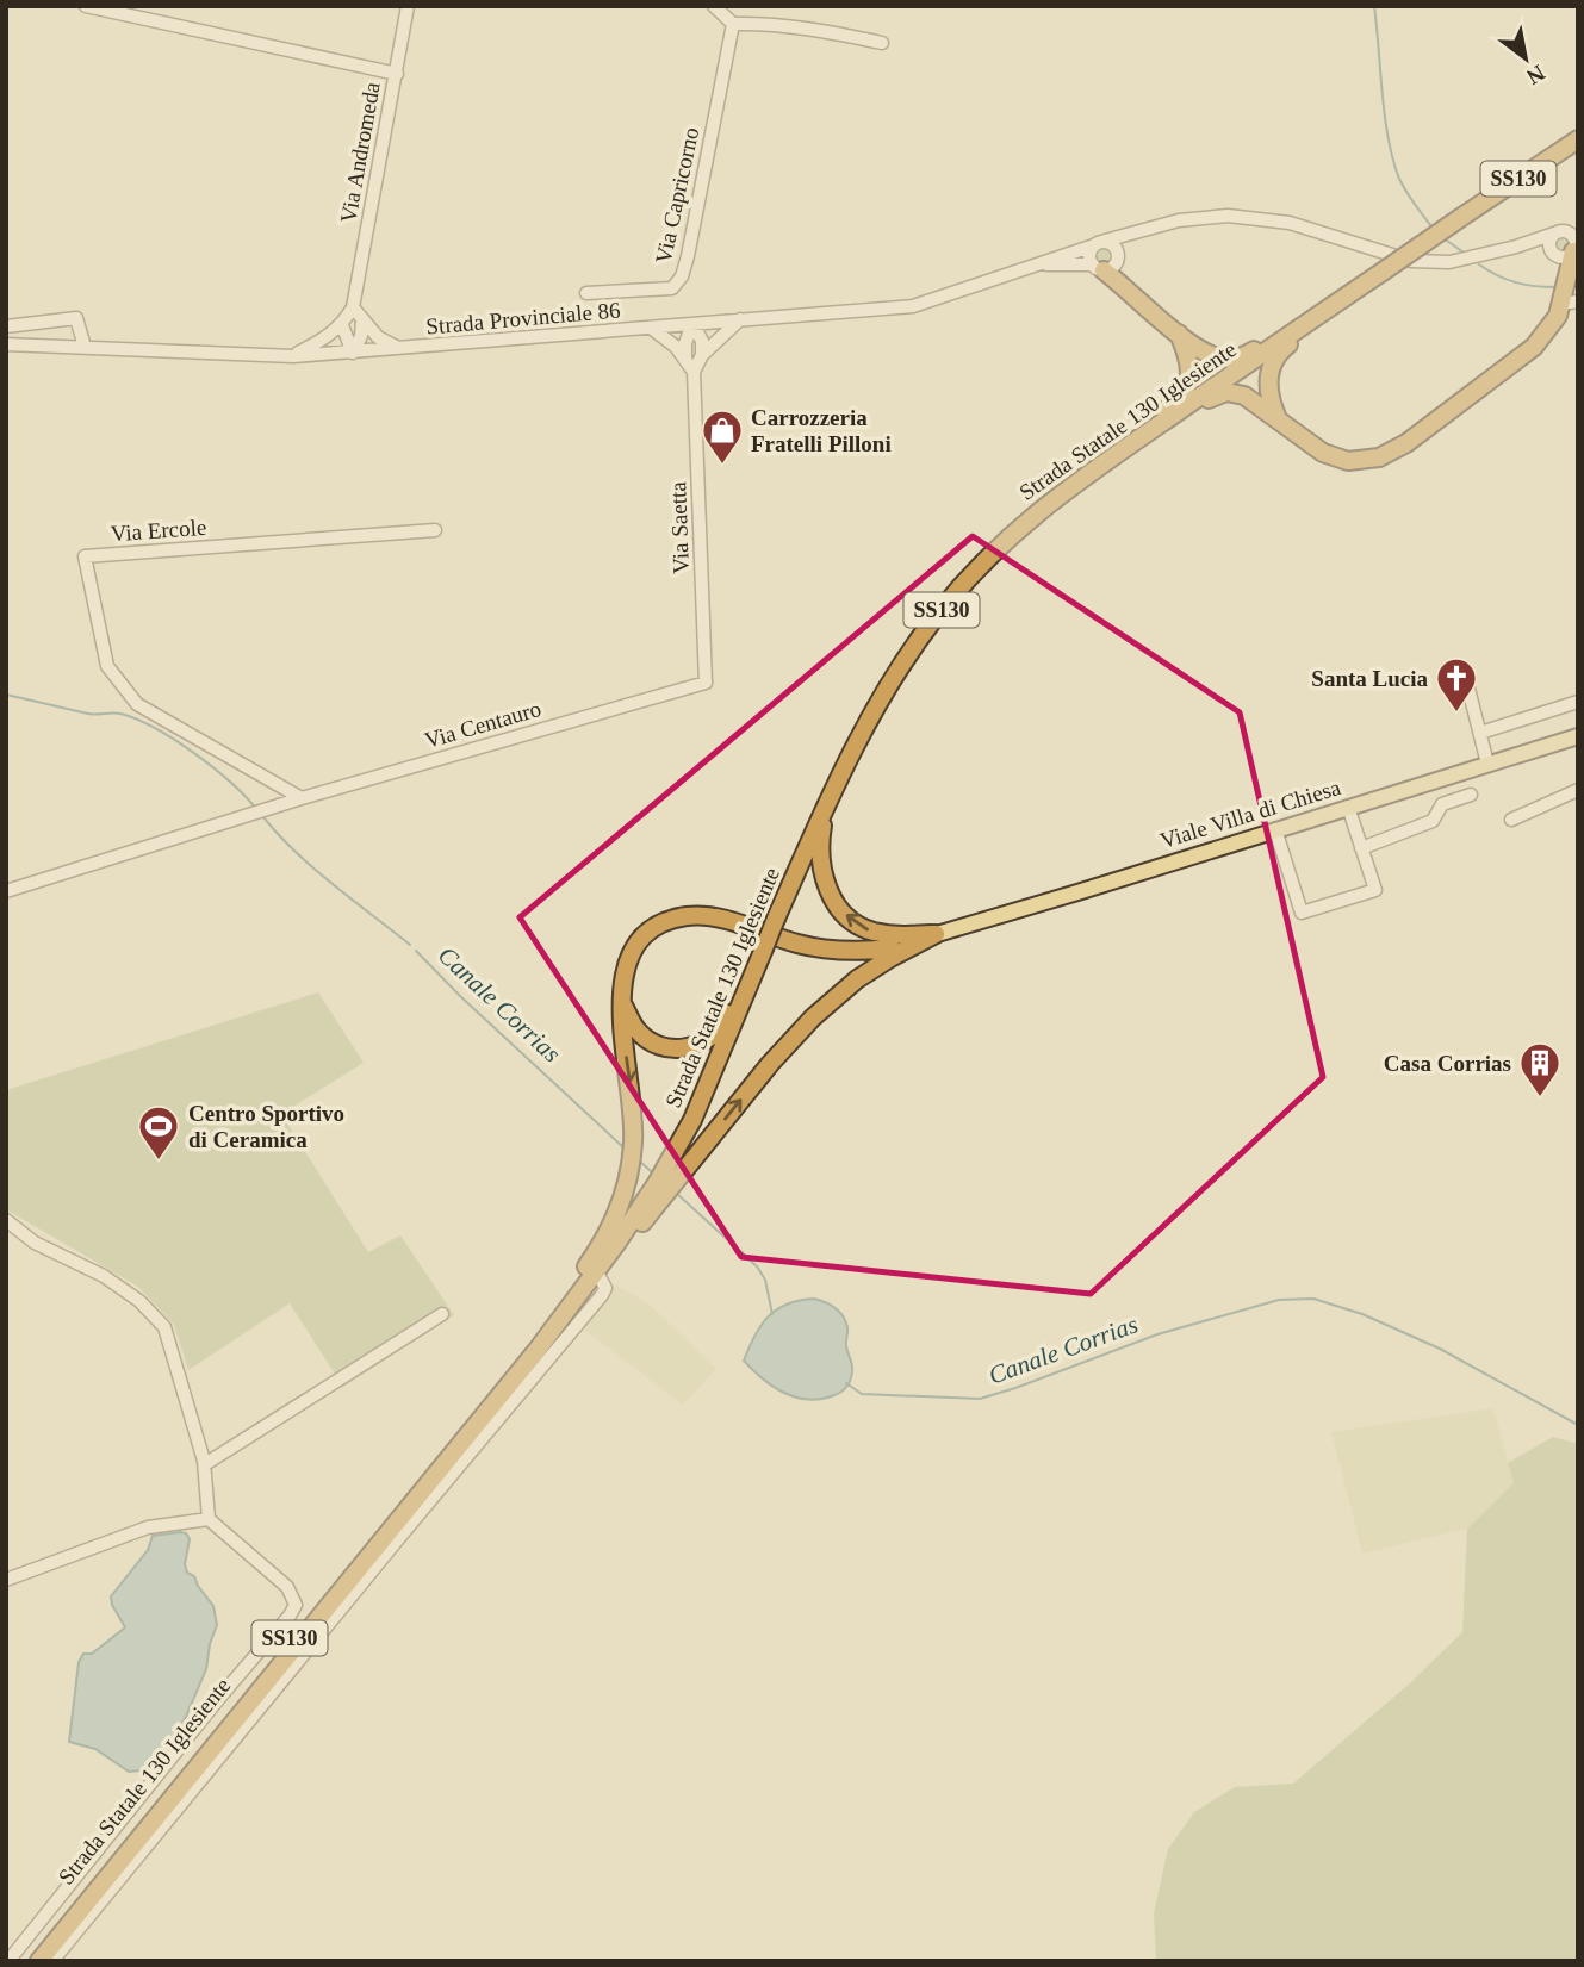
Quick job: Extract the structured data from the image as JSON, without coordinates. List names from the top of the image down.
{
  "streets": {
    "highway": ["SS130", "Strada Statale 130 Iglesiente"],
    "main road": ["Viale Villa di Chiesa"],
    "street": [
      "Via Andromeda",
      "Via Capricorno",
      "Strada Provinciale 86",
      "Via Saetta",
      "Via Ercole",
      "Via Centauro"
    ]
  },
  "crossings": [
    ["Via Andromeda", "Strada Provinciale 86"],
    ["Strada Provinciale 86", "Via Saetta"],
    ["Via Saetta", "Via Centauro"],
    ["Via Ercole", "Via Centauro"]
  ],
  "water": ["Canale Corrias"],
  "places": {
    "shop": ["Carrozzeria Fratelli Pilloni"],
    "church": ["Santa Lucia"],
    "building": ["Casa Corrias"],
    "sports": ["Centro Sportivo di Ceramica"]
  },
  "north": "bottom right"
}
